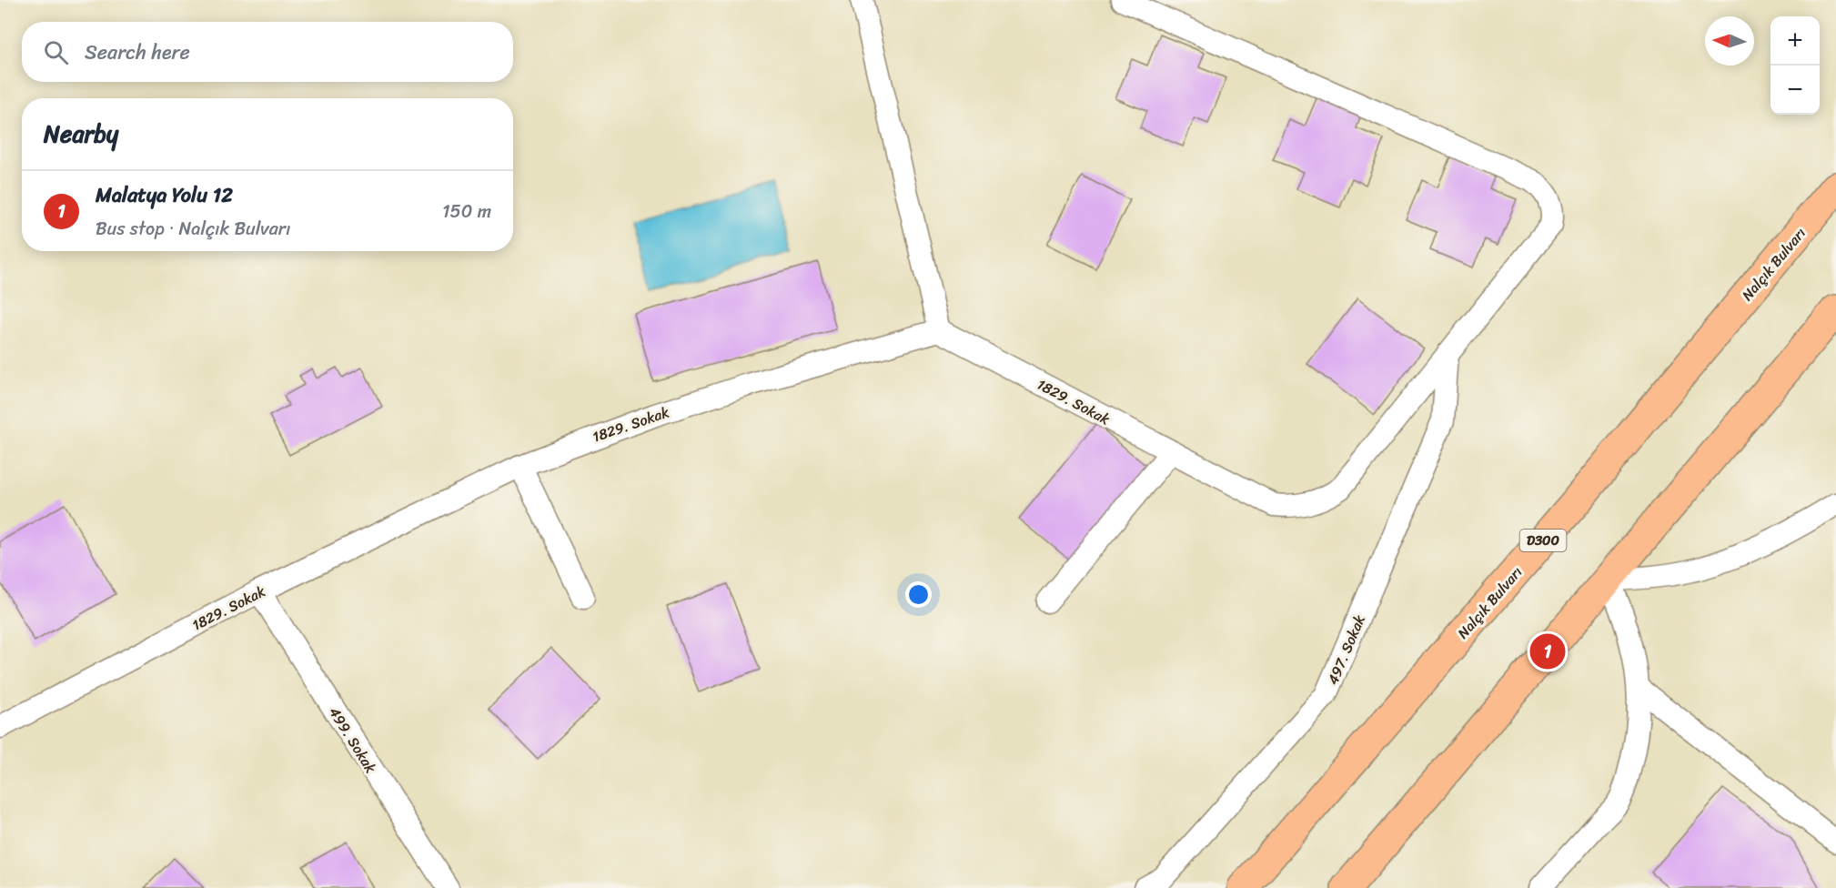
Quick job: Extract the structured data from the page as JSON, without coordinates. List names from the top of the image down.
{
  "streets": {
    "highway": ["Nalçık Bulvarı", "D300"],
    "street": ["1829. Sokak", "497. Sokak", "499. Sokak"]
  },
  "crossings": [
    ["1829. Sokak", "497. Sokak"],
    ["1829. Sokak", "499. Sokak"]
  ],
  "north": "left",
  "page": {
    "map_buttons": ["+", "−"],
    "search": "Search here",
    "heading": "Nearby",
    "list": [
      {
        "mark": "1",
        "name": "Malatya Yolu 12",
        "note": "Bus stop · Nalçık Bulvarı",
        "value": "150 m"
      }
    ],
    "pins": "1"
  }
}
